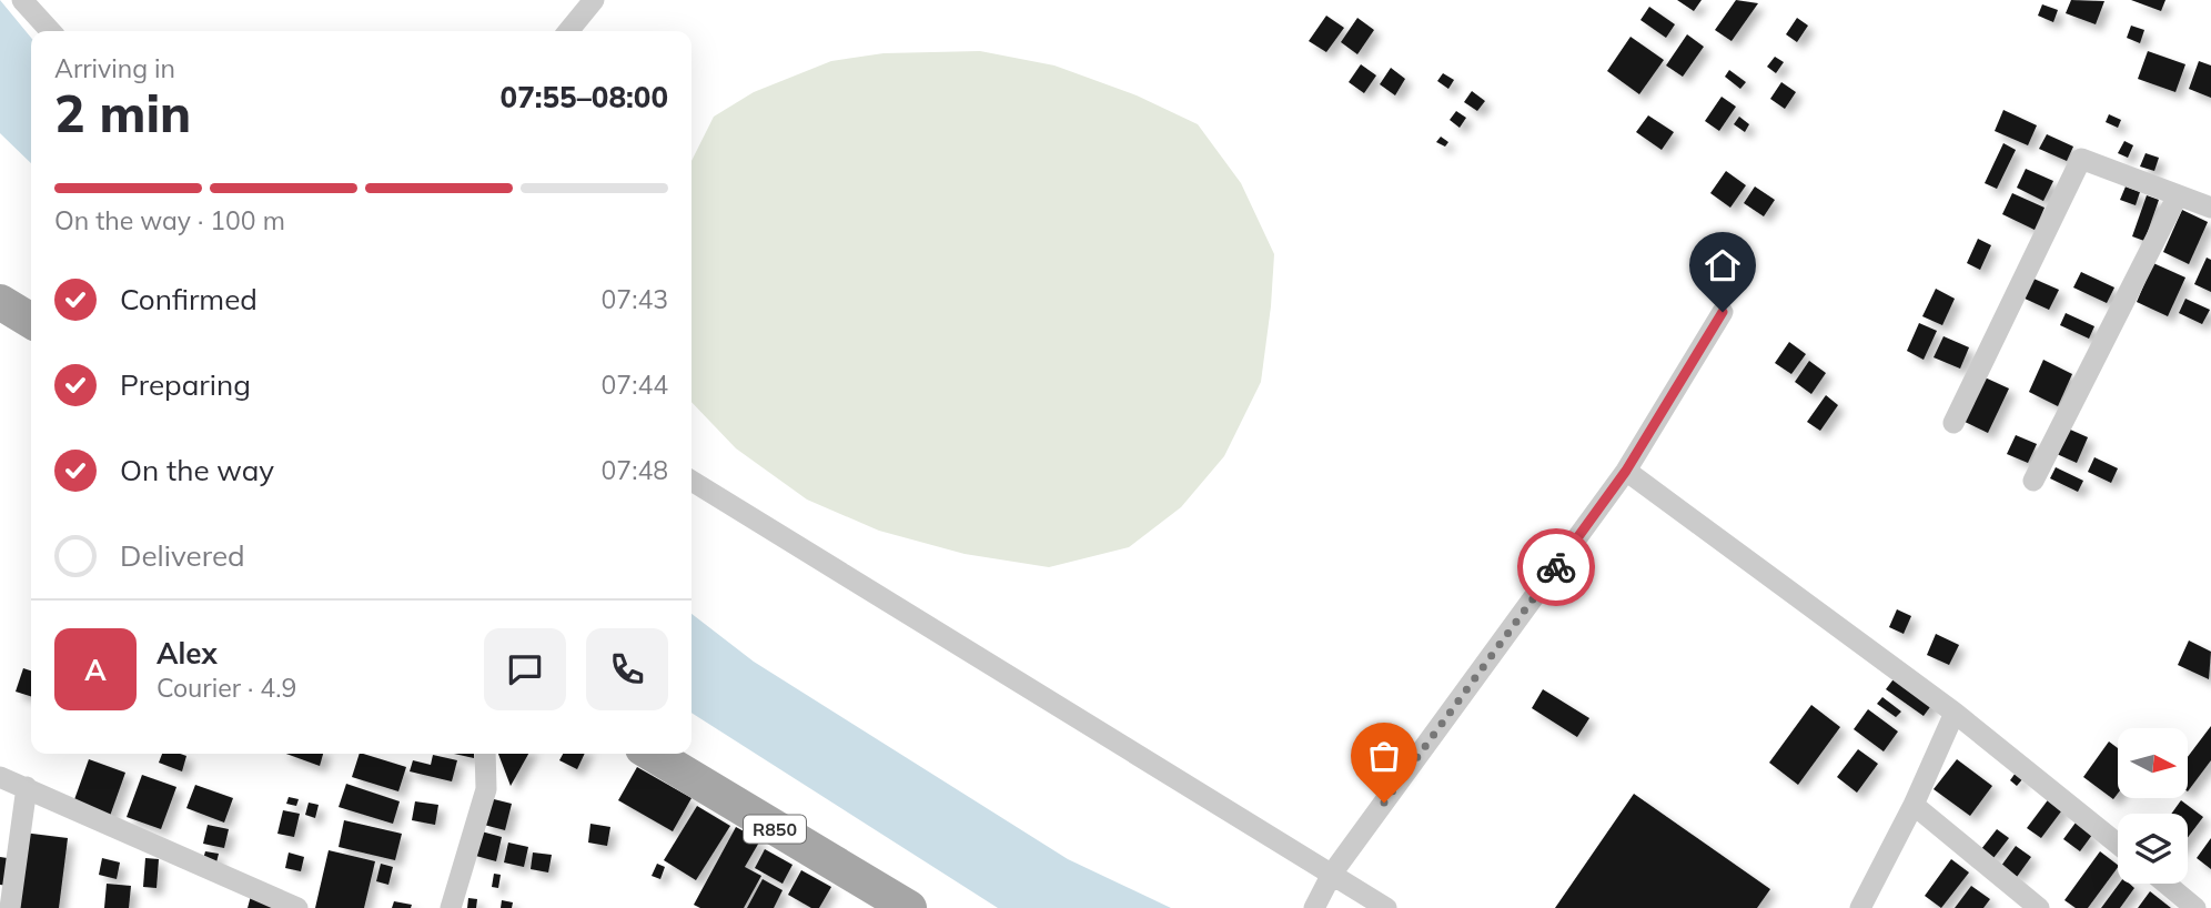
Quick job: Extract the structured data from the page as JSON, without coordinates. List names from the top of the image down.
{
  "streets": {
    "main road": ["R850"]
  },
  "north": "right",
  "page": {
    "heading": ["2 min", "Arriving in", "07:55–08:00"],
    "panel": ["Alex", "Courier · 4.9"],
    "bar": "On the way · 100 m",
    "list": [
      ["Confirmed", "07:43"],
      ["Preparing", "07:44"],
      ["On the way", "07:48"],
      "Delivered"
    ],
    "round": "A"
  }
}
